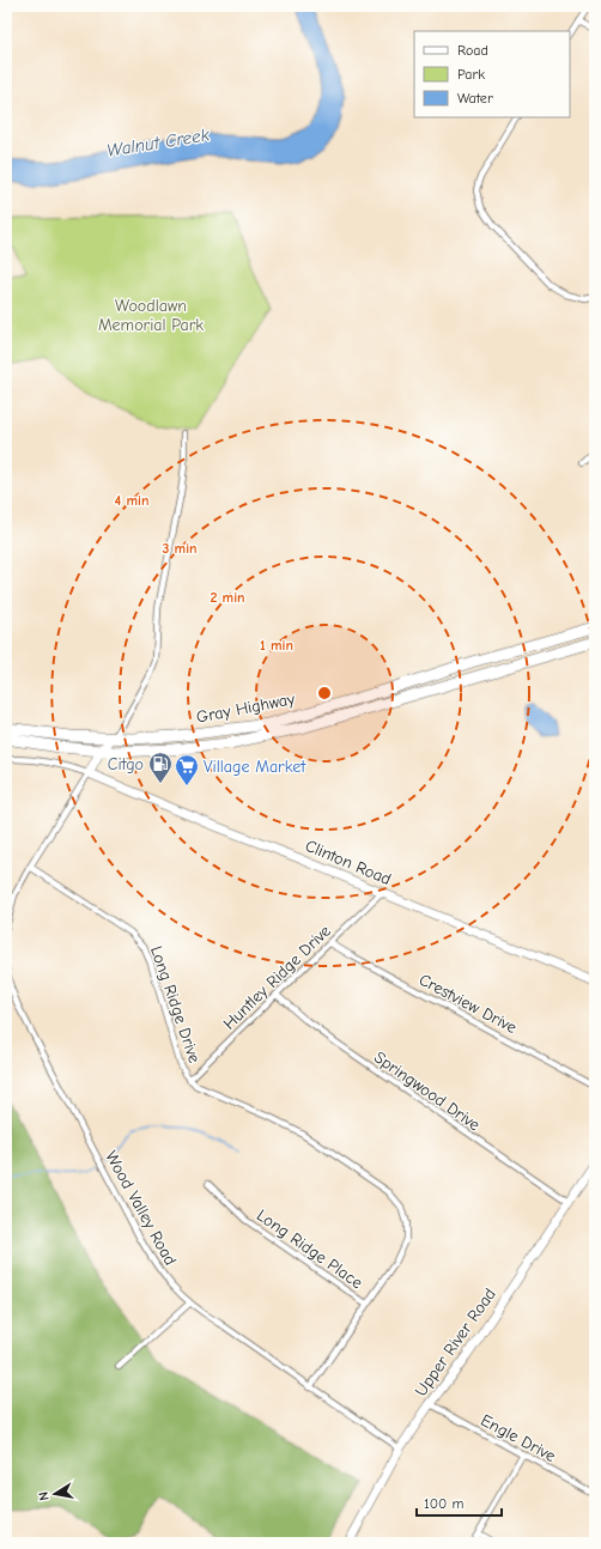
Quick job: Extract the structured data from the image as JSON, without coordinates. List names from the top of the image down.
{
  "streets": {
    "highway": ["Gray Highway"],
    "street": [
      "Clinton Road",
      "Huntley Ridge Drive",
      "Crestview Drive",
      "Long Ridge Drive",
      "Springwood Drive",
      "Wood Valley Road",
      "Long Ridge Place",
      "Upper River Road",
      "Engle Drive"
    ]
  },
  "crossings": [
    ["Clinton Road", "Huntley Ridge Drive"],
    ["Huntley Ridge Drive", "Crestview Drive"],
    ["Huntley Ridge Drive", "Long Ridge Drive"],
    ["Huntley Ridge Drive", "Springwood Drive"],
    ["Long Ridge Drive", "Long Ridge Place"],
    ["Springwood Drive", "Upper River Road"],
    ["Wood Valley Road", "Long Ridge Place"],
    ["Wood Valley Road", "Upper River Road"],
    ["Upper River Road", "Engle Drive"]
  ],
  "water": ["Walnut Creek"],
  "parks": ["Woodlawn Memorial Park"],
  "places": {
    "fuel station": ["Citgo"],
    "supermarket": ["Village Market"]
  },
  "legend": ["Road", "Park", "Water"],
  "scale_bar": "100 m",
  "north": "left",
  "rings": [
    "4 min",
    "3 min",
    "2 min",
    "1 min"
  ]
}
